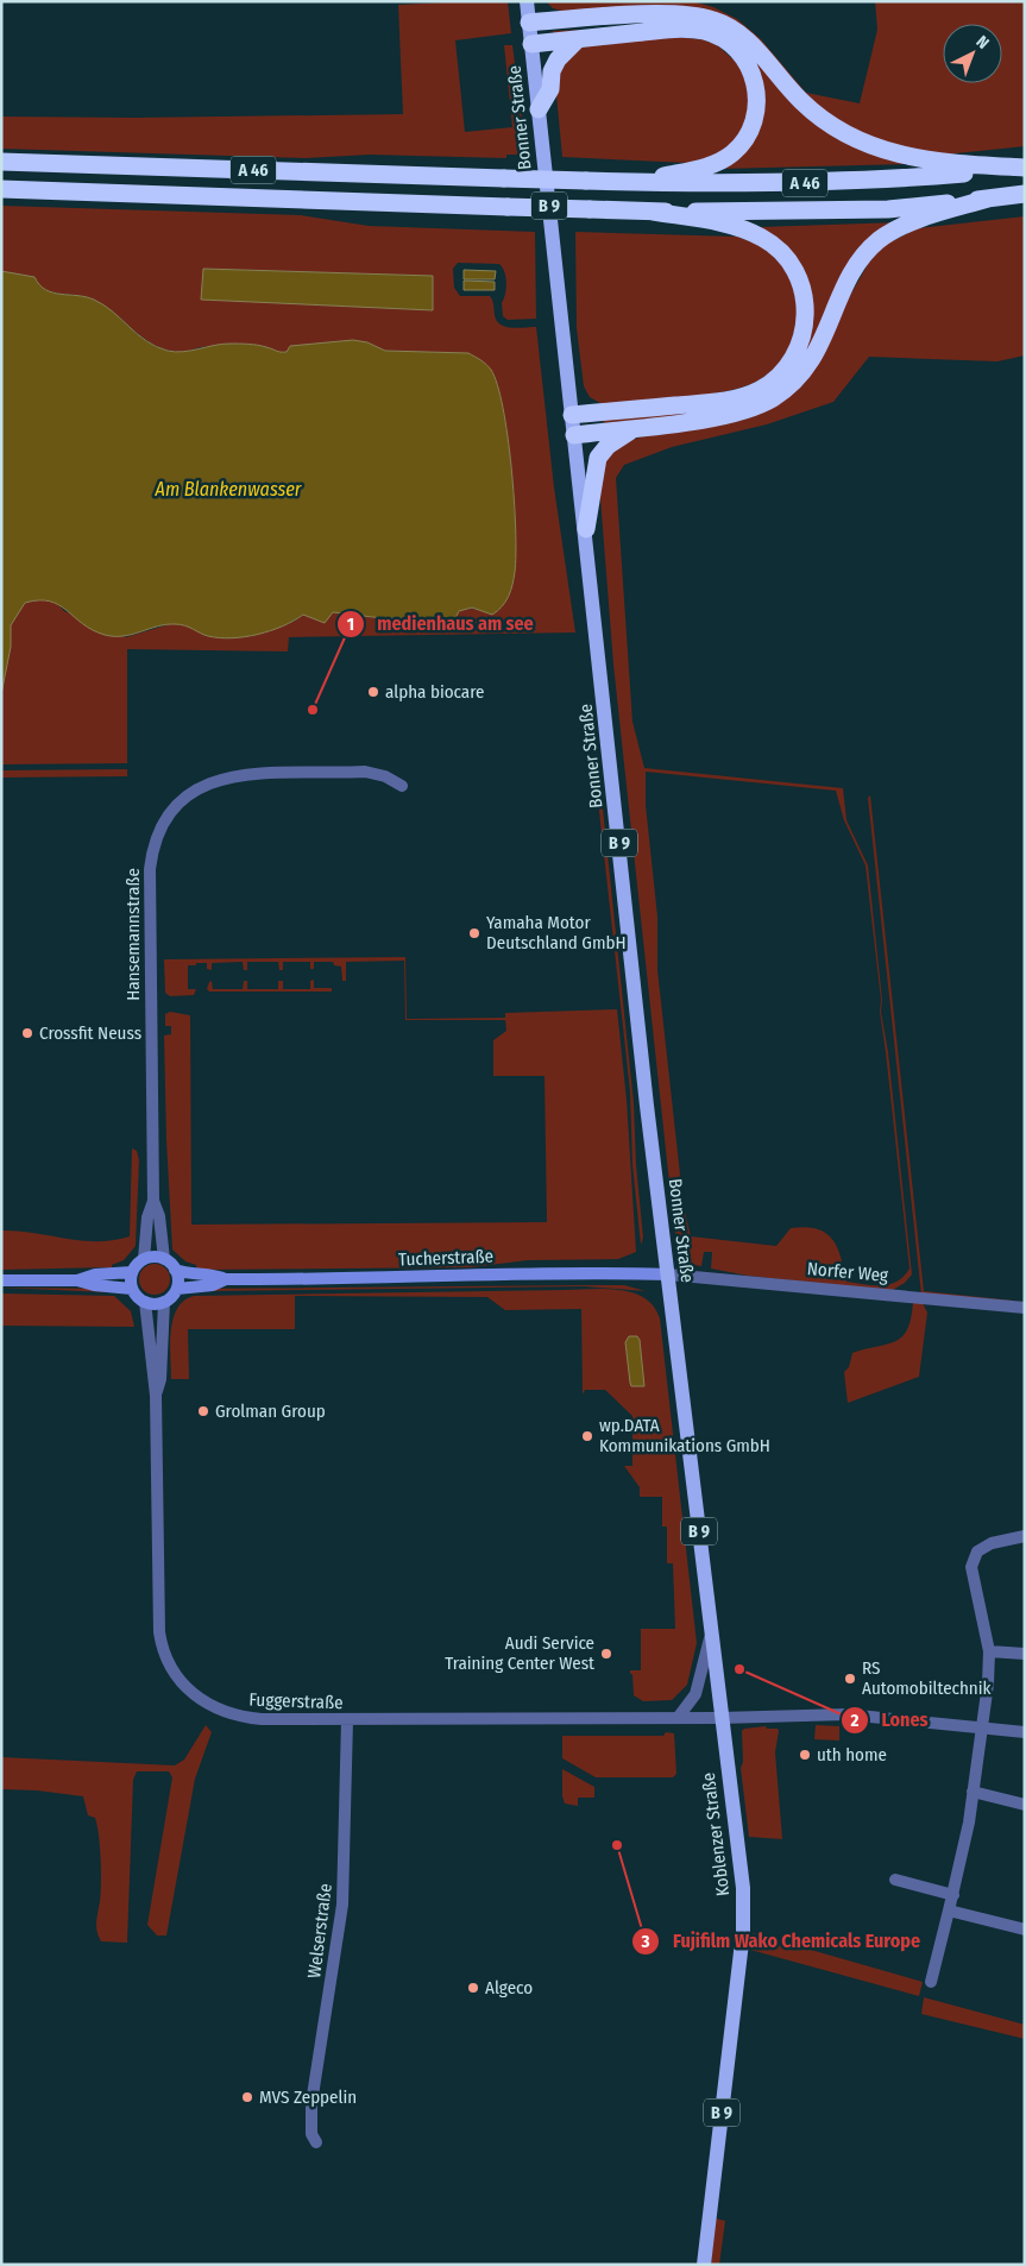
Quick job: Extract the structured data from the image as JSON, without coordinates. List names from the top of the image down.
{
  "streets": {
    "highway": ["A 46"],
    "main road": [
      "Bonner Straße",
      "B 9",
      "Tucherstraße",
      "Koblenzer Straße"
    ],
    "street": [
      "Hansemannstraße",
      "Norfer Weg",
      "Fuggerstraße",
      "Welserstraße"
    ]
  },
  "crossings": [
    ["Bonner Straße", "Tucherstraße"],
    ["Bonner Straße", "Norfer Weg"],
    ["Bonner Straße", "Fuggerstraße"],
    ["Bonner Straße", "Koblenzer Straße"],
    ["Hansemannstraße", "Tucherstraße"],
    ["Hansemannstraße", "Fuggerstraße"],
    ["Tucherstraße", "Norfer Weg"],
    ["Tucherstraße", "Fuggerstraße"],
    ["Fuggerstraße", "Koblenzer Straße"],
    ["Fuggerstraße", "Welserstraße"]
  ],
  "water": ["Am Blankenwasser"],
  "places": [
    "alpha biocare",
    "medienhaus am see",
    "Yamaha Motor Deutschland GmbH",
    "Crossfit Neuss",
    "Grolman Group",
    "wp.DATA Kommunikations GmbH",
    "Audi Service Training Center West",
    "Lones",
    "RS Automobiltechnik",
    "uth home",
    "Fujifilm Wako Chemicals Europe",
    "Algeco",
    "MVS Zeppelin"
  ],
  "north": "top right"
}
